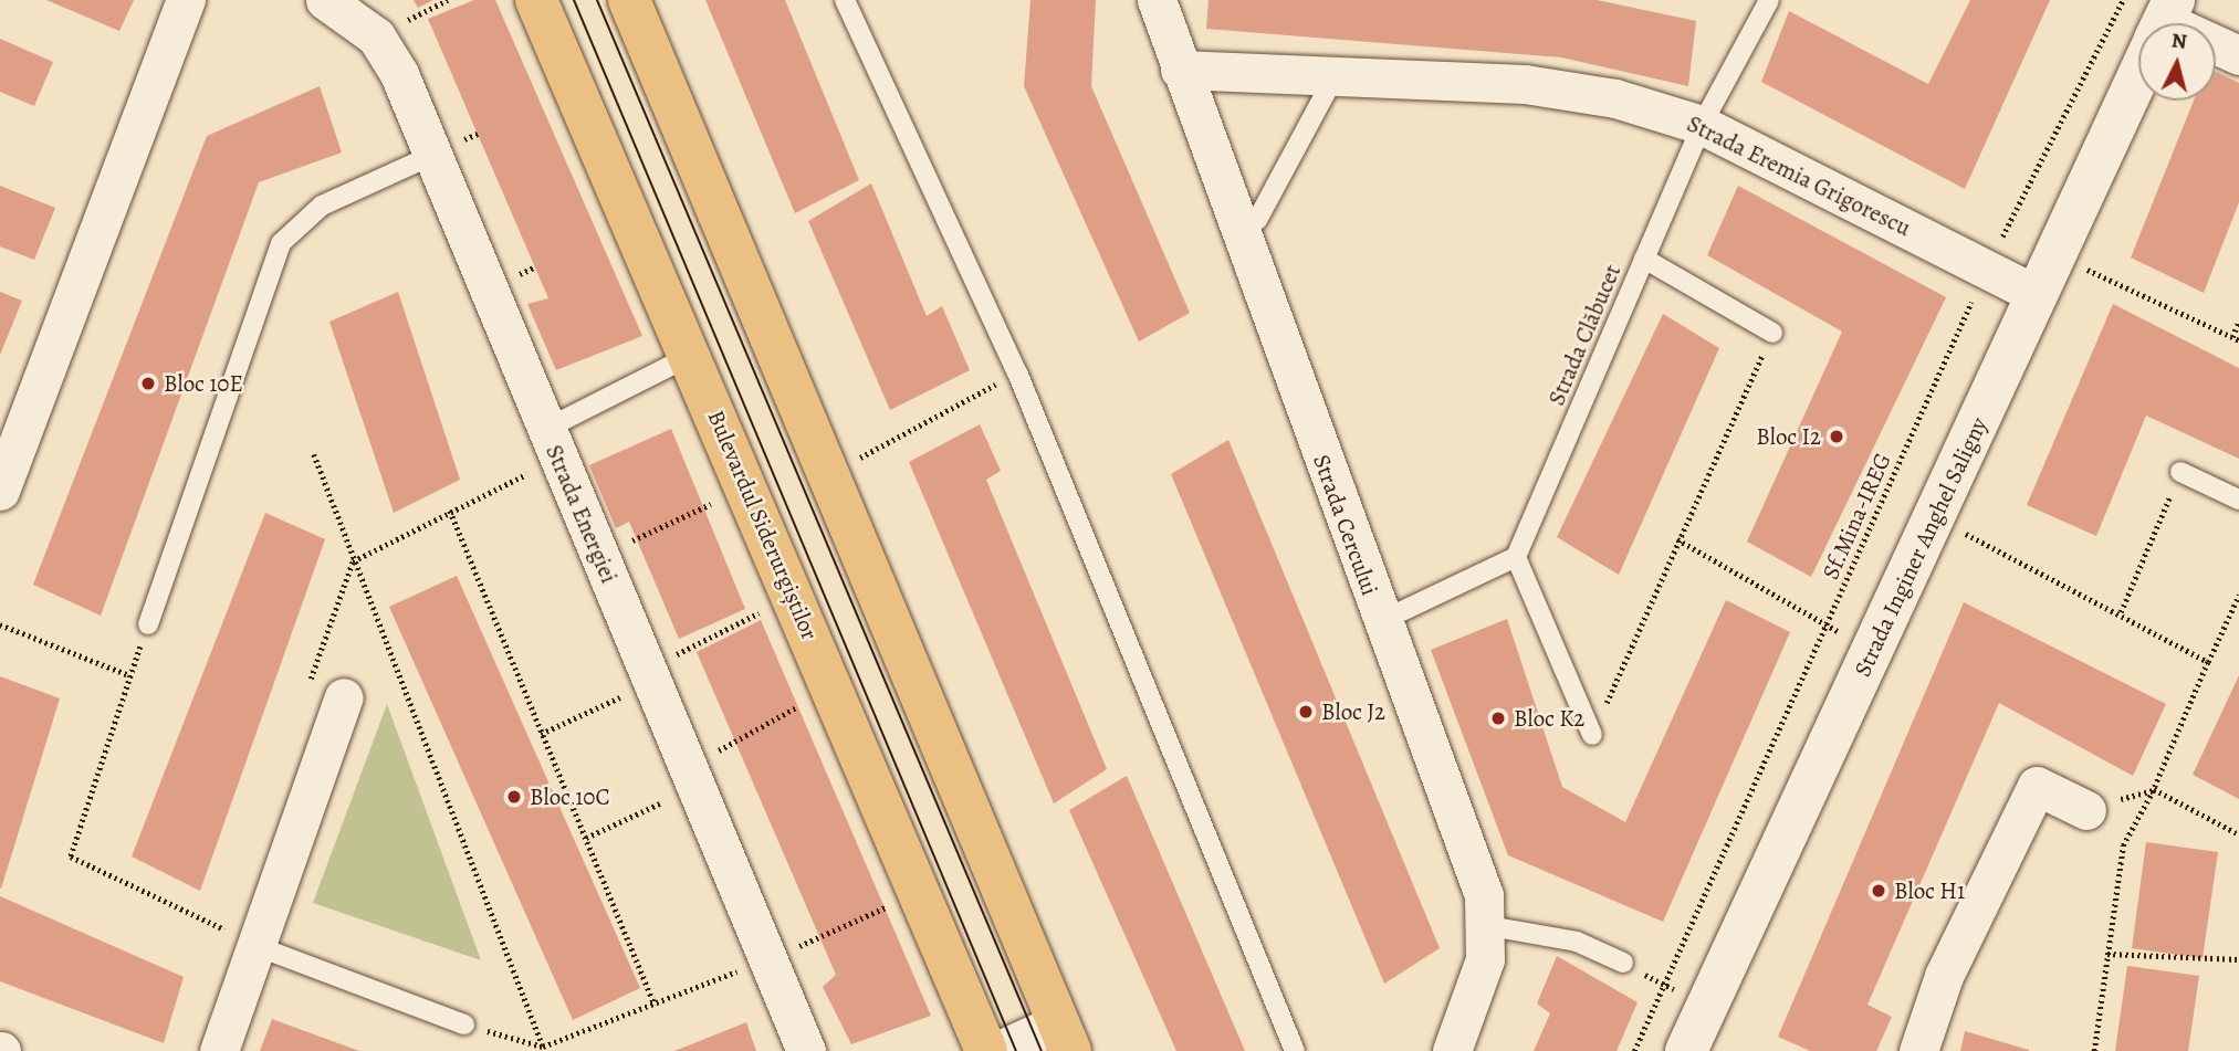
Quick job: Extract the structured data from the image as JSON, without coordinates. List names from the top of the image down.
{
  "streets": {
    "main road": ["Bulevardul Siderurgiștilor", "Strada Inginer Anghel Saligny"],
    "street": ["Strada Eremia Grigorescu", "Strada Energiei", "Strada Cercului"],
    "lane": ["Strada Clăbucet"],
    "path": ["Sf.Mina-IREG"]
  },
  "crossings": [
    ["Strada Eremia Grigorescu", "Strada Clăbucet"],
    ["Strada Eremia Grigorescu", "Sf.Mina-IREG"],
    ["Strada Eremia Grigorescu", "Strada Cercului"],
    ["Strada Eremia Grigorescu", "Strada Inginer Anghel Saligny"]
  ],
  "places": [
    "Bloc 10E",
    "Bloc I2",
    "Bloc J2",
    "Bloc K2",
    "Bloc 10C",
    "Bloc H1"
  ],
  "north": "top"
}
